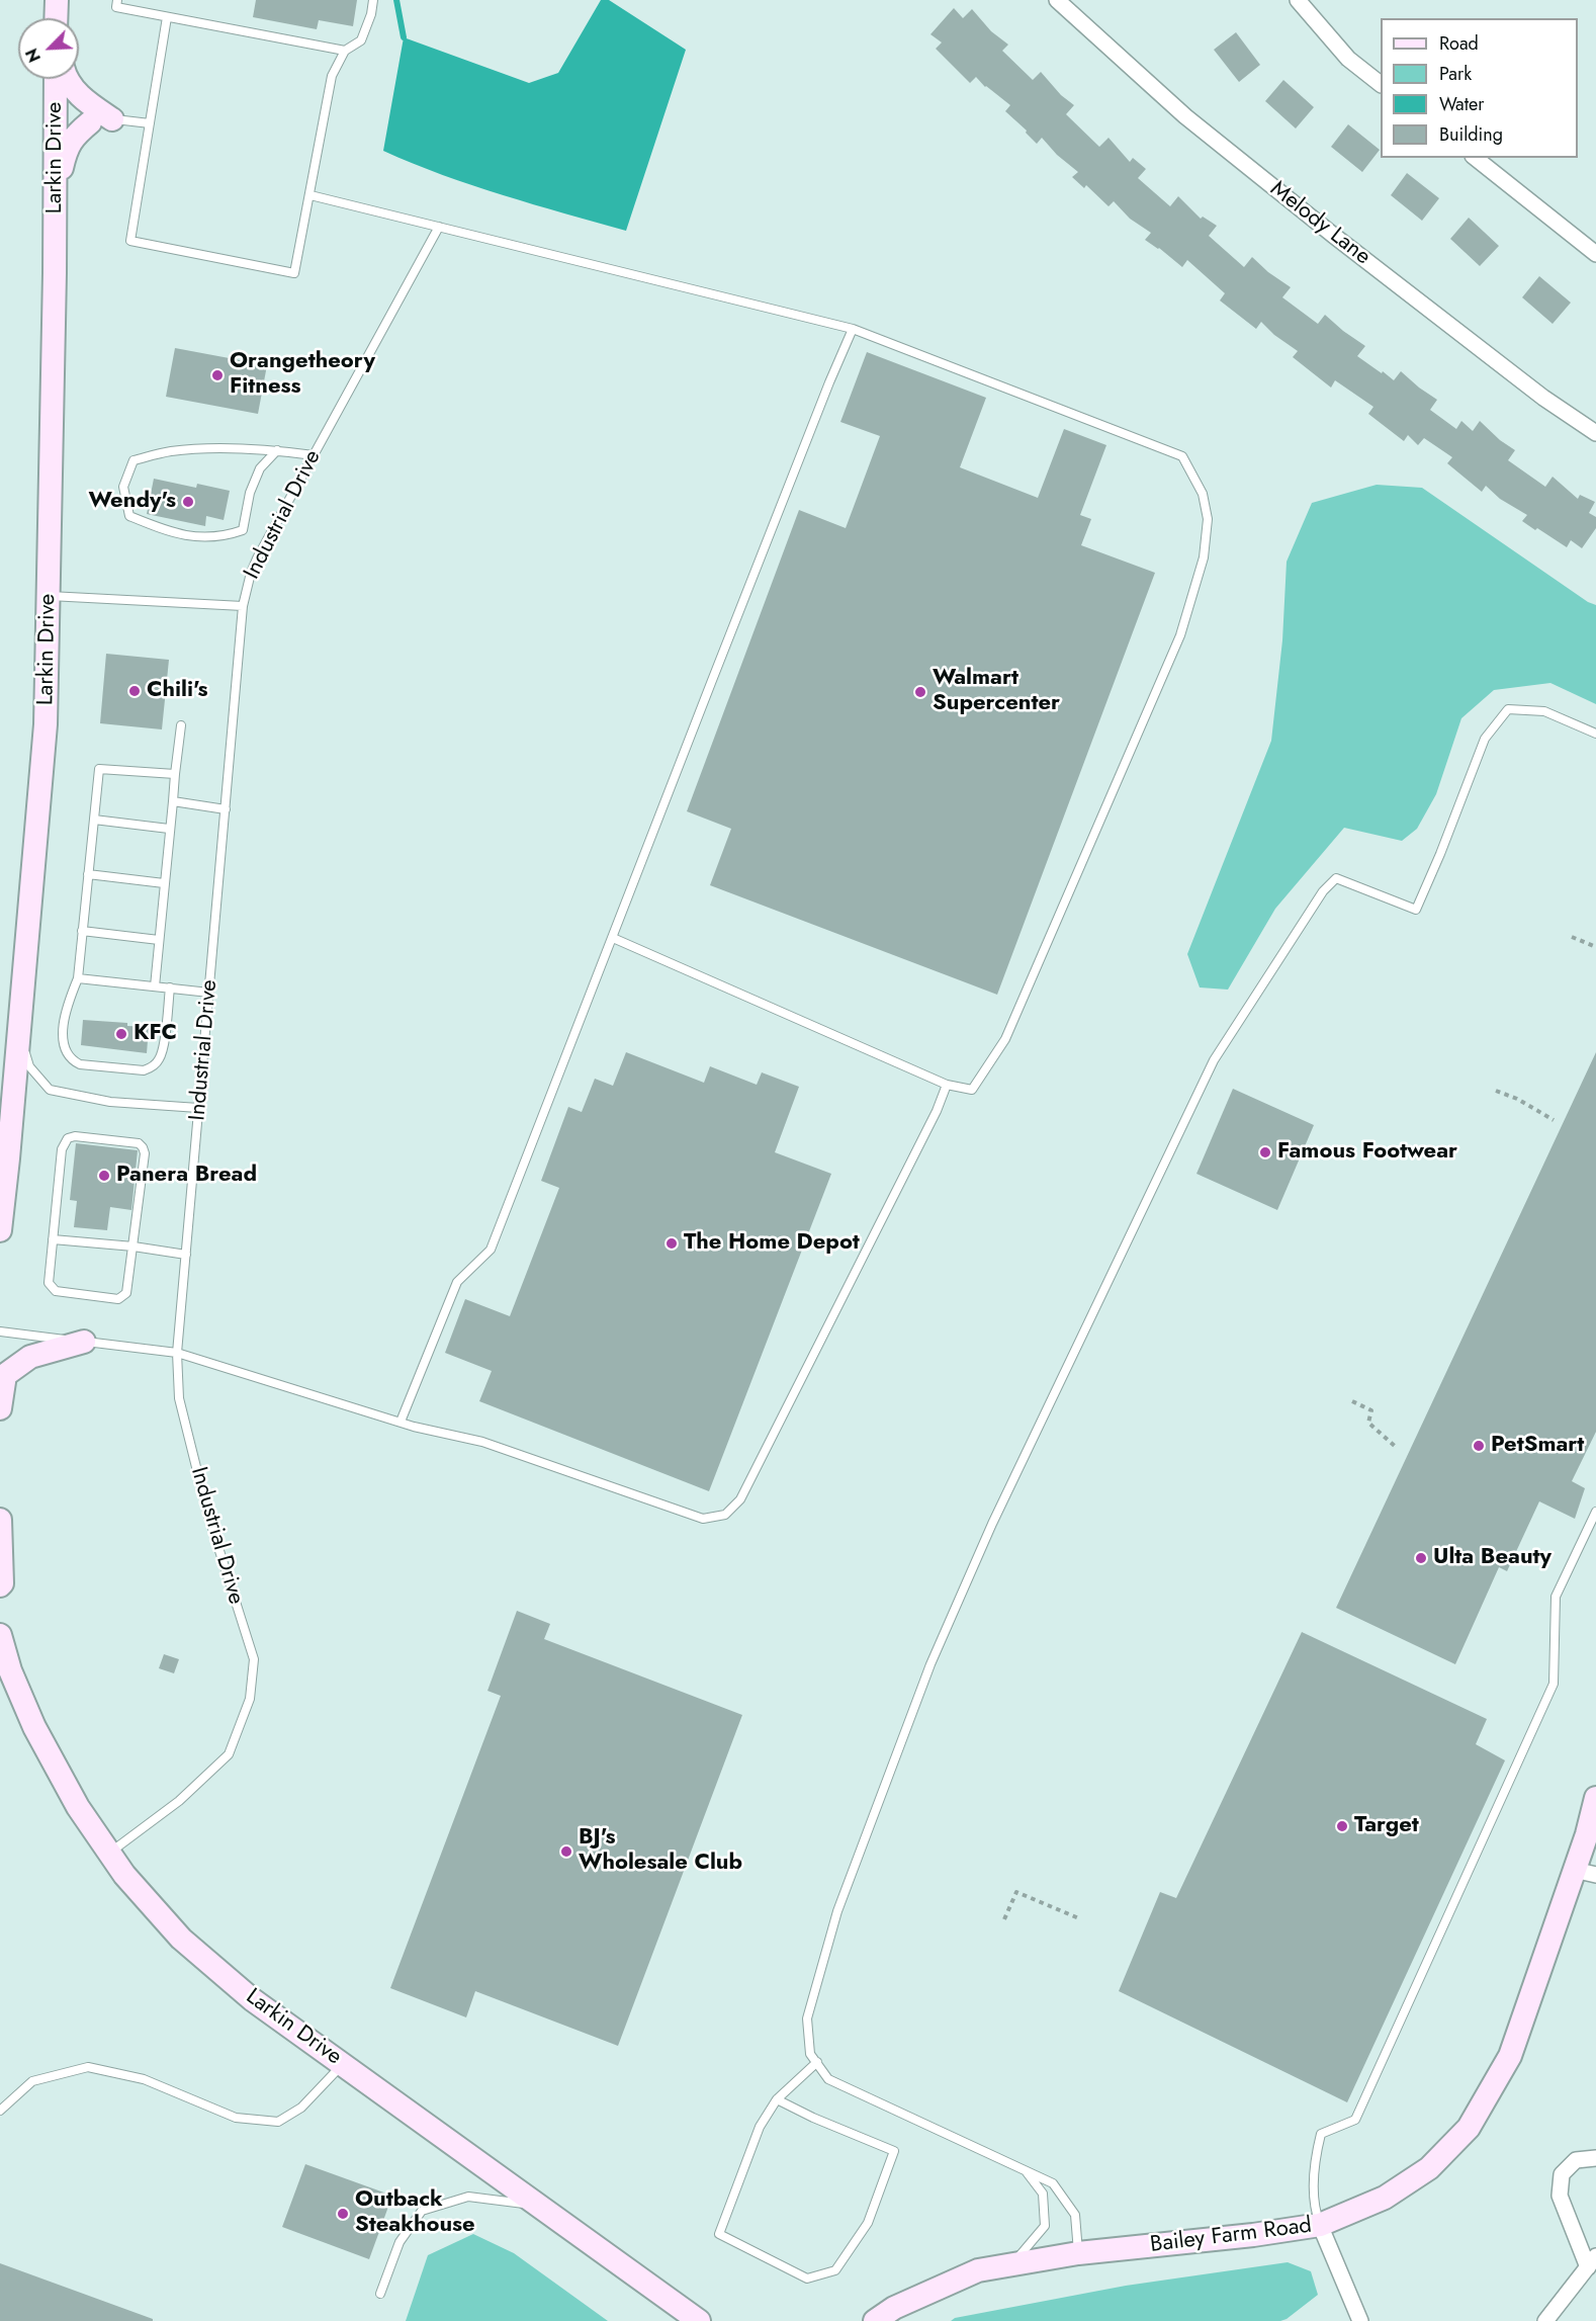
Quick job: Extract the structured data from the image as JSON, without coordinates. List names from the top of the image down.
{
  "streets": {
    "street": ["Larkin Drive", "Melody Lane", "Bailey Farm Road"],
    "lane": ["Industrial Drive"]
  },
  "crossings": [
    ["Larkin Drive", "Industrial Drive"]
  ],
  "places": [
    "Orangetheory Fitness",
    "Wendy's",
    "Chili's",
    "Walmart Supercenter",
    "KFC",
    "Famous Footwear",
    "Panera Bread",
    "The Home Depot",
    "PetSmart",
    "Ulta Beauty",
    "Target",
    "BJ's Wholesale Club",
    "Outback Steakhouse"
  ],
  "legend": [
    "Road",
    "Park",
    "Water",
    "Building"
  ],
  "north": "bottom left"
}
